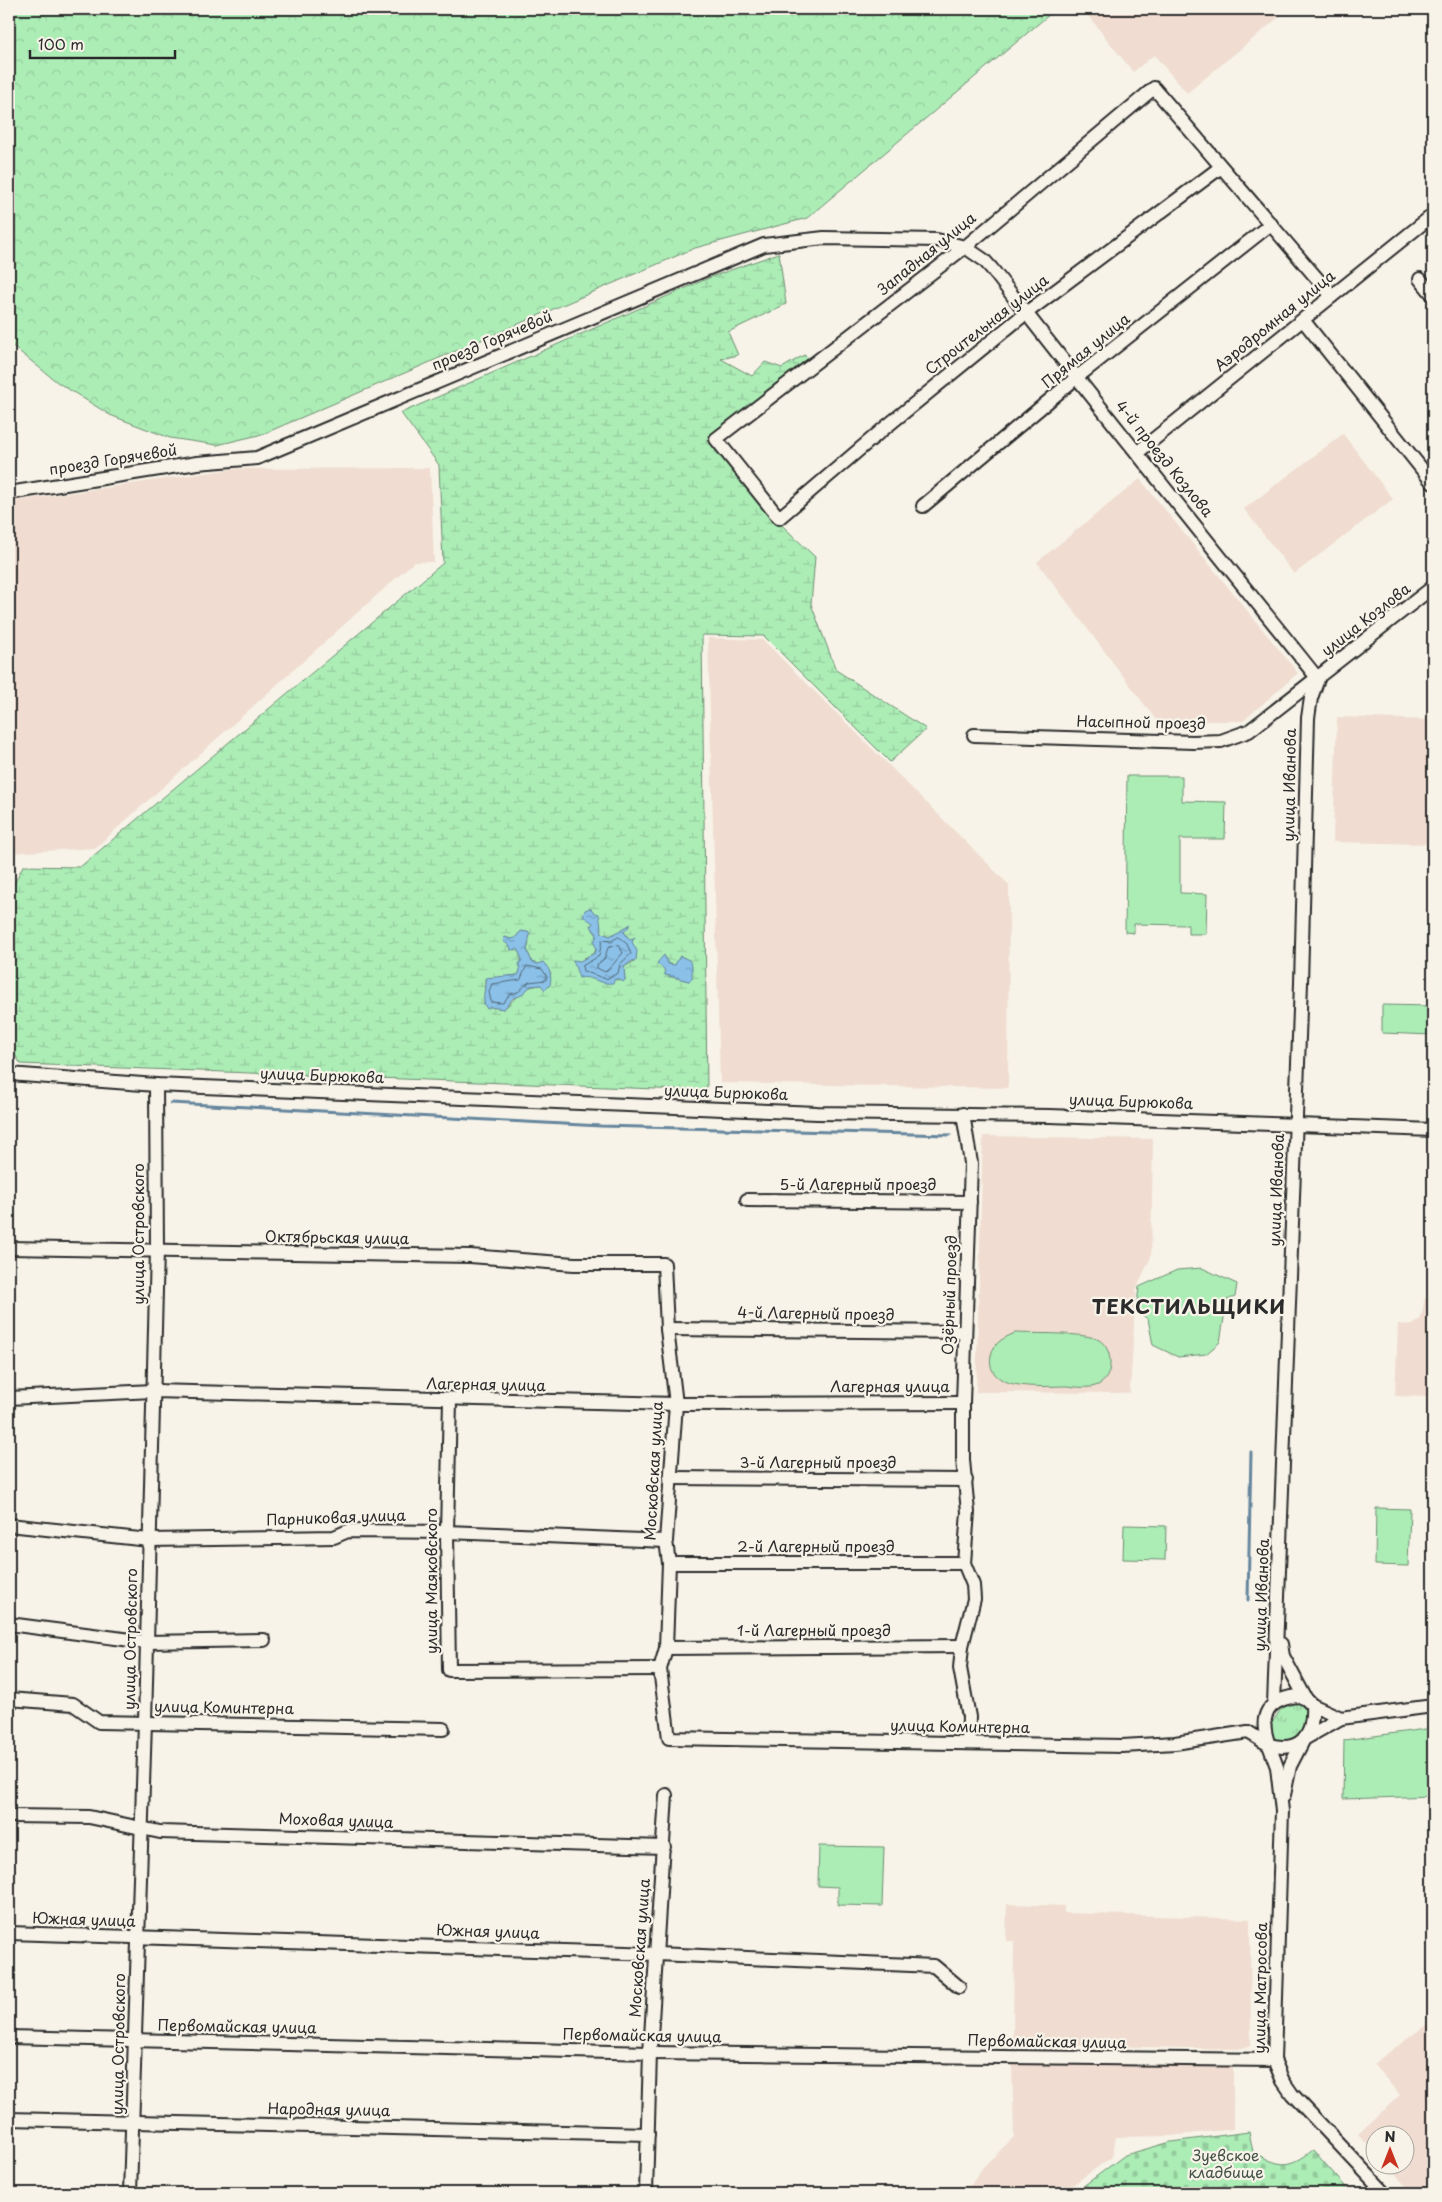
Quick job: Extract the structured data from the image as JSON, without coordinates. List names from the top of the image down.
{
  "streets": {
    "street": [
      "Западная улица",
      "Аэродромная улица",
      "Строительная улица",
      "проезд Горячевой",
      "Прямая улица",
      "4-й проезд Козлова",
      "улица Козлова",
      "Насыпной проезд",
      "улица Иванова",
      "улица Бирюкова",
      "5-й Лагерный проезд",
      "улица Островского",
      "Октябрьская улица",
      "Озёрный проезд",
      "4-й Лагерный проезд",
      "Лагерная улица",
      "3-й Лагерный проезд",
      "Московская улица",
      "Парниковая улица",
      "2-й Лагерный проезд",
      "улица Маяковского",
      "1-й Лагерный проезд",
      "улица Коминтерна",
      "Моховая улица",
      "Южная улица",
      "улица Матросова",
      "Первомайская улица",
      "Народная улица"
    ]
  },
  "crossings": [
    ["Западная улица", "Строительная улица"],
    ["Западная улица", "проезд Горячевой"],
    ["Аэродромная улица", "4-й проезд Козлова"],
    ["Строительная улица", "4-й проезд Козлова"],
    ["проезд Горячевой", "4-й проезд Козлова"],
    ["Прямая улица", "4-й проезд Козлова"],
    ["4-й проезд Козлова", "улица Козлова"],
    ["4-й проезд Козлова", "Насыпной проезд"],
    ["4-й проезд Козлова", "улица Иванова"],
    ["улица Козлова", "Насыпной проезд"],
    ["улица Козлова", "улица Иванова"],
    ["Насыпной проезд", "улица Иванова"],
    ["улица Иванова", "улица Бирюкова"],
    ["улица Иванова", "улица Матросова"],
    ["улица Бирюкова", "улица Островского"],
    ["улица Бирюкова", "Озёрный проезд"],
    ["5-й Лагерный проезд", "Озёрный проезд"],
    ["улица Островского", "Октябрьская улица"],
    ["улица Островского", "Лагерная улица"],
    ["улица Островского", "Парниковая улица"],
    ["улица Островского", "улица Коминтерна"],
    ["улица Островского", "Моховая улица"],
    ["улица Островского", "Южная улица"],
    ["улица Островского", "Первомайская улица"],
    ["улица Островского", "Народная улица"],
    ["Октябрьская улица", "Московская улица"],
    ["Озёрный проезд", "4-й Лагерный проезд"],
    ["Озёрный проезд", "Лагерная улица"],
    ["Озёрный проезд", "3-й Лагерный проезд"],
    ["Озёрный проезд", "2-й Лагерный проезд"],
    ["Озёрный проезд", "1-й Лагерный проезд"],
    ["Озёрный проезд", "улица Коминтерна"],
    ["4-й Лагерный проезд", "Московская улица"],
    ["Лагерная улица", "Московская улица"],
    ["Лагерная улица", "улица Маяковского"],
    ["3-й Лагерный проезд", "Московская улица"],
    ["Московская улица", "Парниковая улица"],
    ["Московская улица", "2-й Лагерный проезд"],
    ["Московская улица", "улица Маяковского"],
    ["Московская улица", "1-й Лагерный проезд"],
    ["Московская улица", "улица Коминтерна"],
    ["Московская улица", "Моховая улица"],
    ["Московская улица", "Южная улица"],
    ["Московская улица", "Первомайская улица"],
    ["Московская улица", "Народная улица"],
    ["Парниковая улица", "улица Маяковского"],
    ["улица Матросова", "Первомайская улица"]
  ],
  "districts": ["ТЕКСТИЛЬЩИКИ"],
  "parks": ["Зуевское кладбище"],
  "scale_bar": "100 m",
  "north": "top"
}
